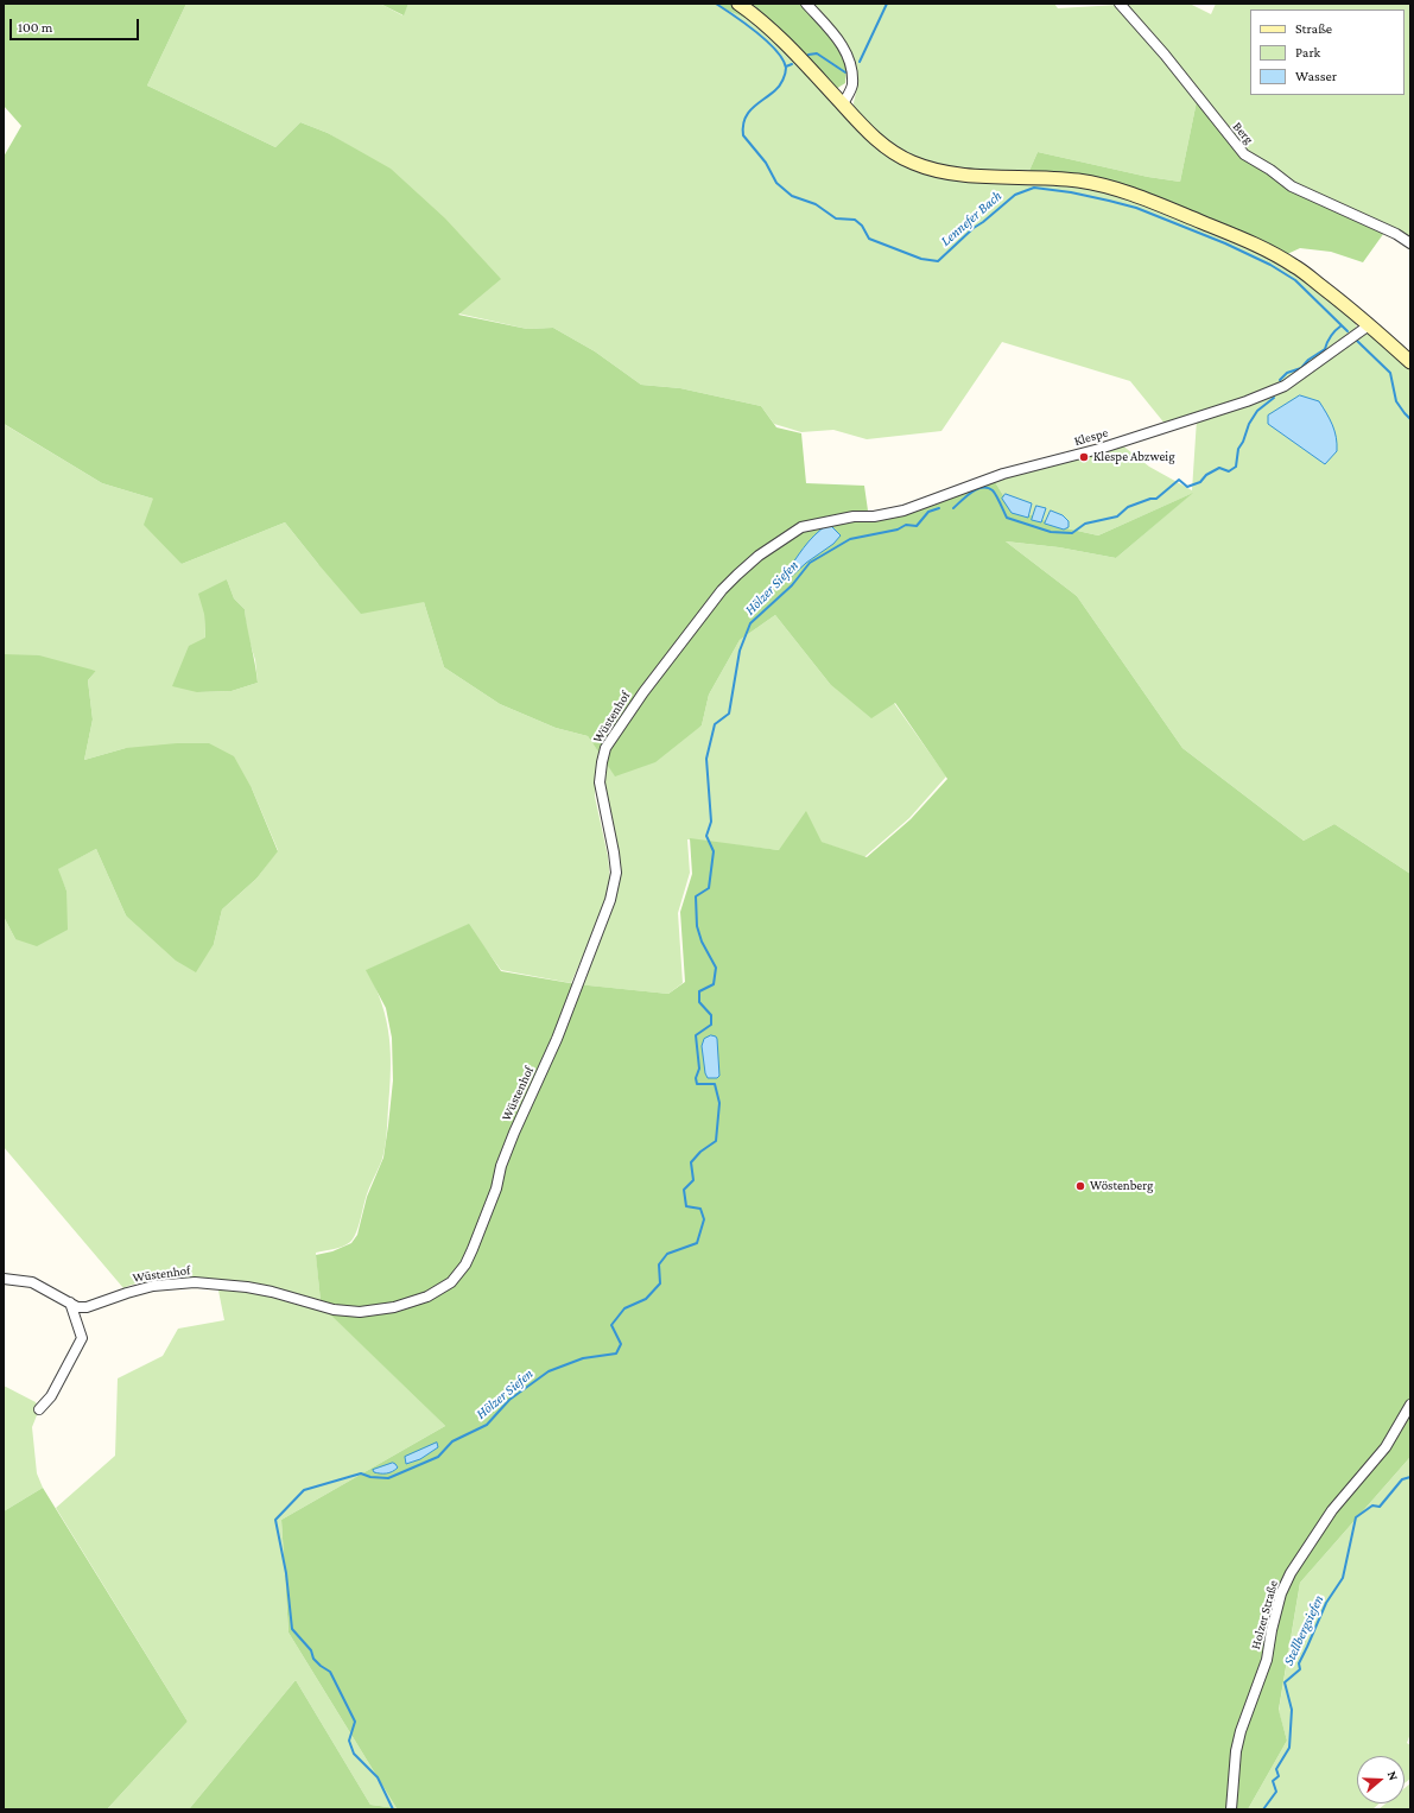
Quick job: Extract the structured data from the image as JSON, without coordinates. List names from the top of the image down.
{
  "streets": {
    "street": [
      "Berg",
      "Klespe",
      "Wüstenhof",
      "Holzer Straße"
    ]
  },
  "crossings": [
    ["Klespe", "Wüstenhof"]
  ],
  "water": ["Lennefer Bach", "Hölzer Siefen", "Stellbergsiefen"],
  "places": ["Klespe Abzweig", "Wöstenberg"],
  "legend": ["Straße", "Park", "Wasser"],
  "scale_bar": "100 m",
  "north": "right"
}
